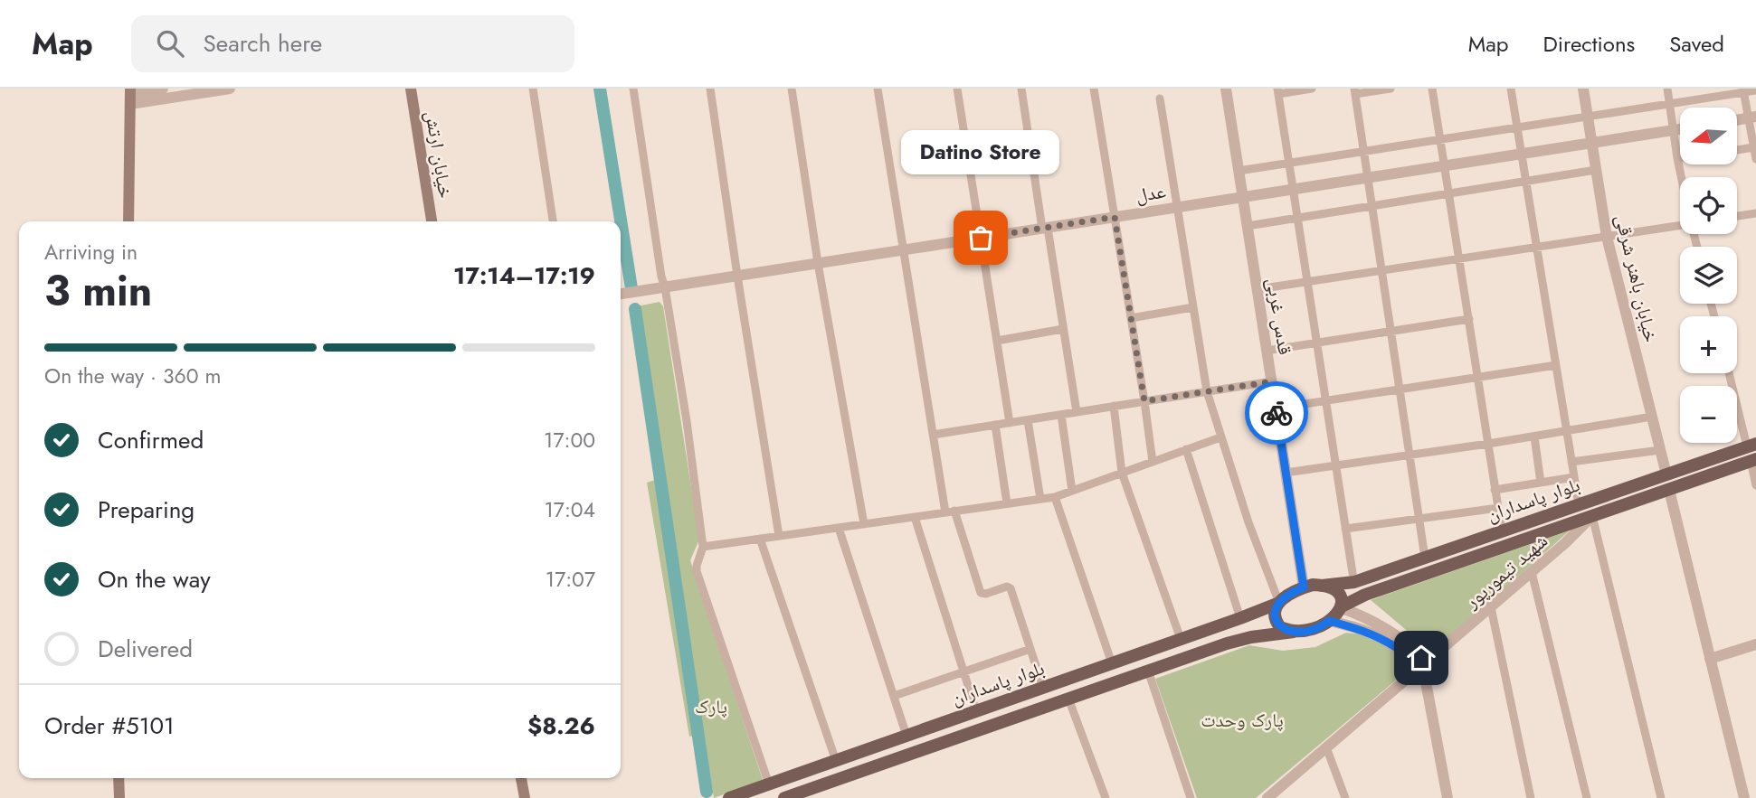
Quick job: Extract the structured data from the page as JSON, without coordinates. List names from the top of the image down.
{
  "streets": {
    "main road": ["خیابان ارتش", "بلوار پاسداران"],
    "street": [
      "عدل",
      "خیابان باهنر شرقی",
      "قدس غربی",
      "شهید تیمورپور"
    ]
  },
  "crossings": [
    ["عدل", "خیابان باهنر شرقی"],
    ["عدل", "قدس غربی"],
    ["خیابان باهنر شرقی", "بلوار پاسداران"],
    ["قدس غربی", "بلوار پاسداران"],
    ["بلوار پاسداران", "شهید تیمورپور"]
  ],
  "parks": ["پارک", "پارک وحدت"],
  "places": ["Datino Store"],
  "north": "left",
  "page": {
    "header": "Map",
    "search": "Search here",
    "nav": ["Map", "Directions", "Saved"],
    "map_buttons": ["+", "−"],
    "bubble": "Datino Store",
    "heading": ["3 min", "Arriving in", "17:14–17:19"],
    "panel": ["Order #5101", "$8.26"],
    "bar": "On the way · 360 m",
    "list": [
      ["Confirmed", "17:00"],
      ["Preparing", "17:04"],
      ["On the way", "17:07"],
      "Delivered"
    ]
  }
}
